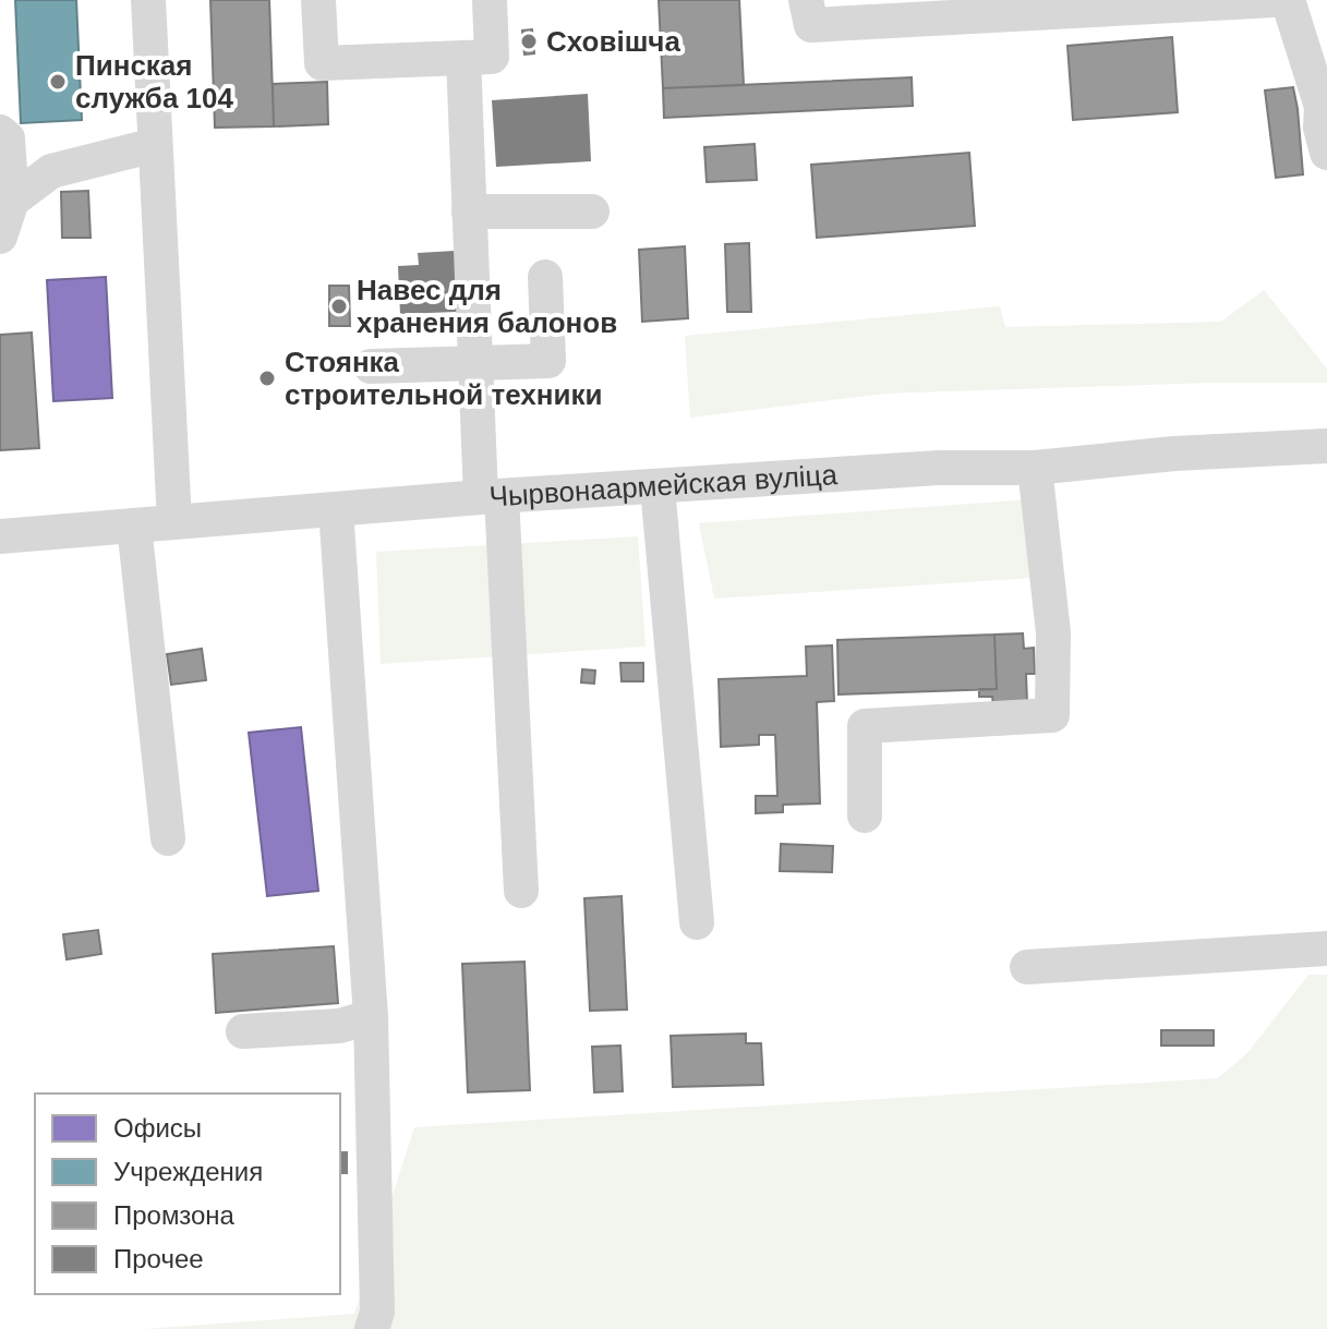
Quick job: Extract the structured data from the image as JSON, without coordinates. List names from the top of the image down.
{
  "streets": {
    "street": ["Чырвонаармейская вуліца"]
  },
  "places": [
    "Сховішча",
    "Пинская служба 104",
    "Навес для хранения балонов",
    "Стоянка строительной техники"
  ],
  "legend": [
    "Офисы",
    "Учреждения",
    "Промзона",
    "Прочее"
  ]
}
